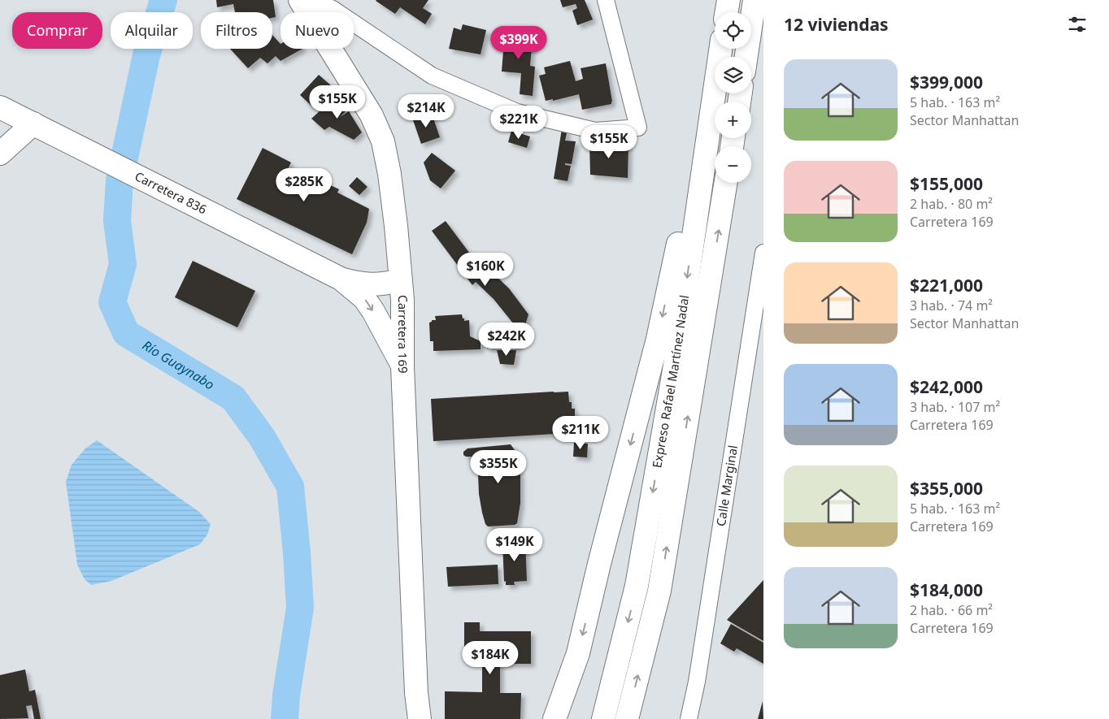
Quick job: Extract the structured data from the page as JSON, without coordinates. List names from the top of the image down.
{
  "streets": {
    "main road": ["Carretera 836", "Carretera 169", "Expreso Rafael Martínez Nadal"],
    "street": ["Calle Marginal"]
  },
  "crossings": [
    ["Carretera 836", "Carretera 169"]
  ],
  "water": ["Río Guaynabo"],
  "page": {
    "heading": "12 viviendas",
    "map_buttons": ["+", "−"],
    "chip": [
      "Comprar",
      "Alquilar",
      "Filtros",
      "Nuevo"
    ],
    "price": [
      "$399K",
      "$155K",
      "$214K",
      "$221K",
      "$155K",
      "$285K",
      "$160K",
      "$242K",
      "$211K",
      "$355K",
      "$149K",
      "$184K"
    ],
    "list": [
      {
        "name": "$399,000",
        "note": "5 hab. · 163 m² · Sector Manhattan"
      },
      {
        "name": "$155,000",
        "note": "2 hab. · 80 m² · Carretera 169"
      },
      {
        "name": "$221,000",
        "note": "3 hab. · 74 m² · Sector Manhattan"
      },
      {
        "name": "$242,000",
        "note": "3 hab. · 107 m² · Carretera 169"
      },
      {
        "name": "$355,000",
        "note": "5 hab. · 163 m² · Carretera 169"
      },
      {
        "name": "$184,000",
        "note": "2 hab. · 66 m² · Carretera 169"
      }
    ]
  }
}
